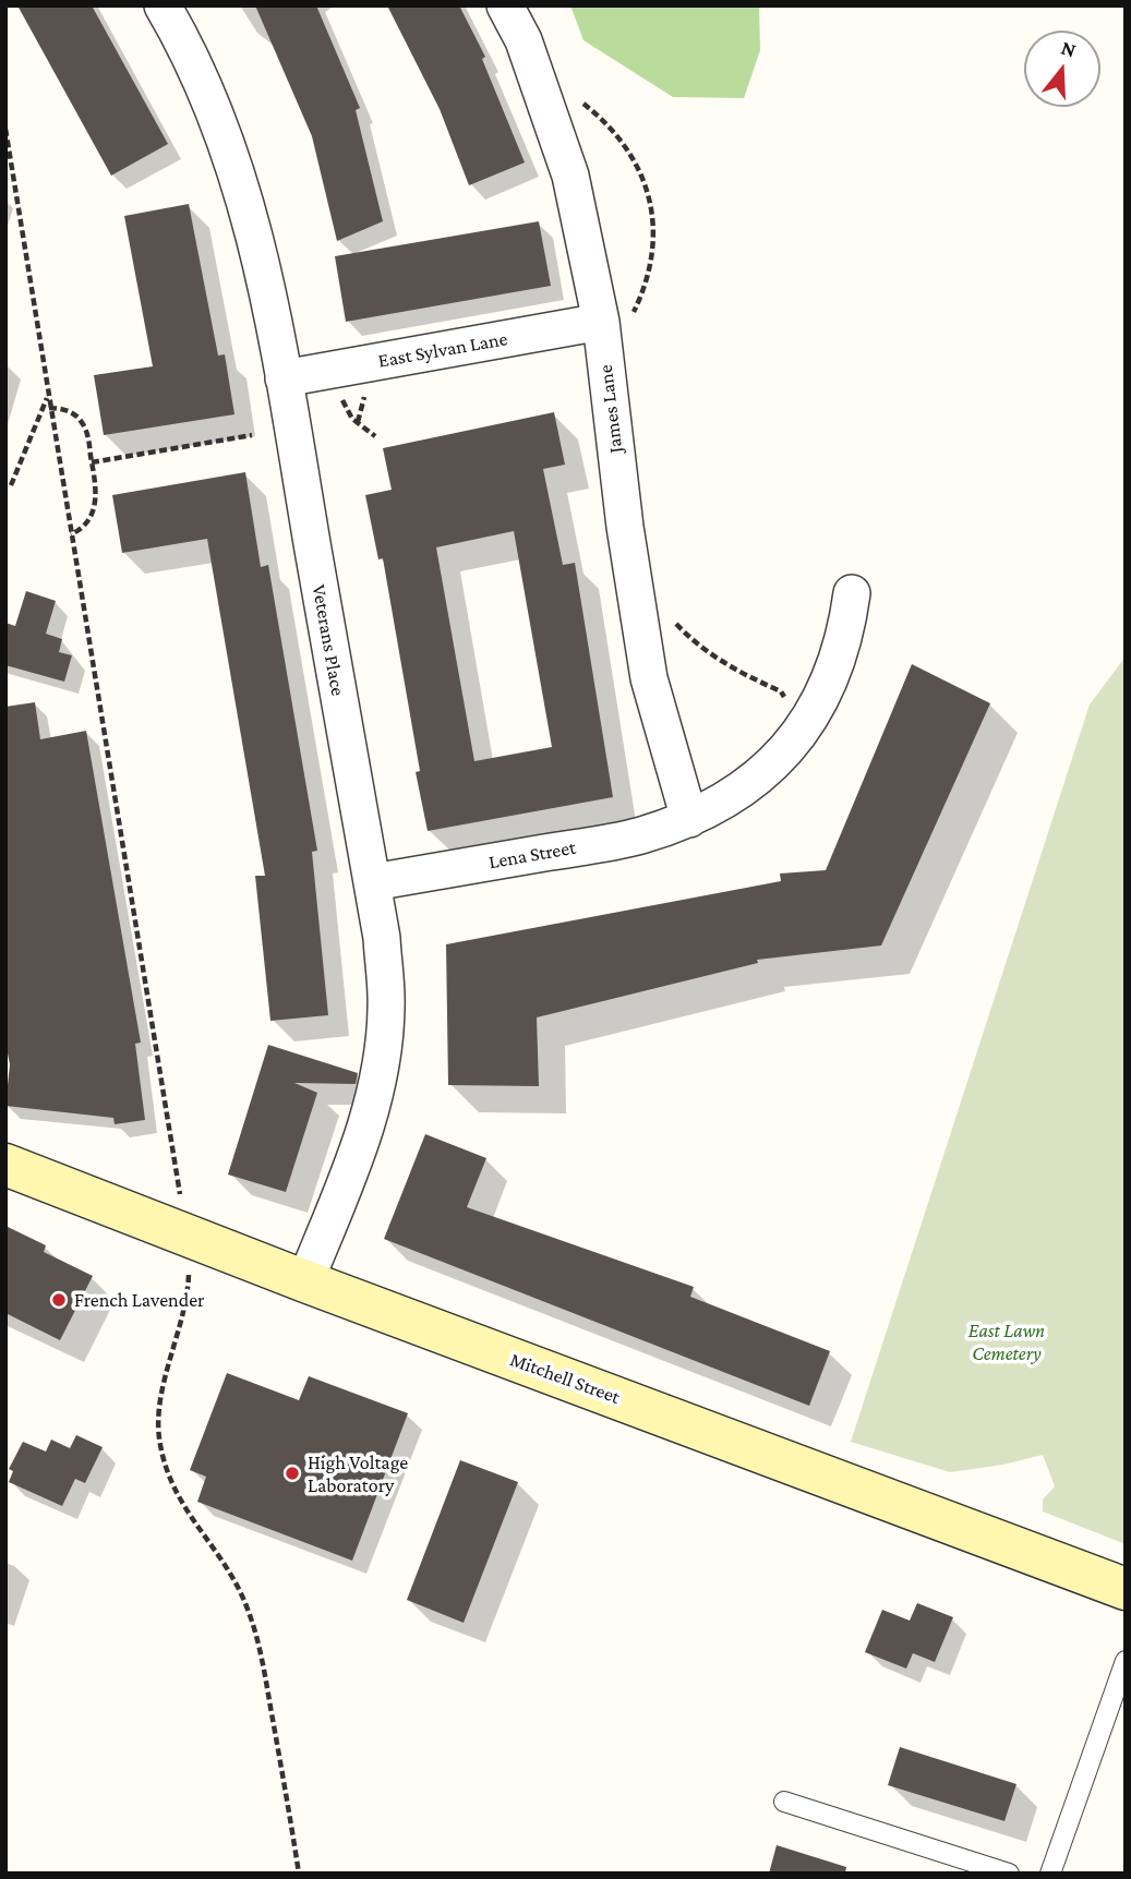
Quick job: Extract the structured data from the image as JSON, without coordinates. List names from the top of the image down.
{
  "streets": {
    "street": [
      "East Sylvan Lane",
      "James Lane",
      "Veterans Place",
      "Lena Street",
      "Mitchell Street"
    ]
  },
  "crossings": [
    ["East Sylvan Lane", "James Lane"],
    ["East Sylvan Lane", "Veterans Place"],
    ["James Lane", "Lena Street"],
    ["Veterans Place", "Lena Street"],
    ["Veterans Place", "Mitchell Street"]
  ],
  "parks": ["East Lawn Cemetery"],
  "places": ["French Lavender", "High Voltage Laboratory"],
  "north": "top"
}
